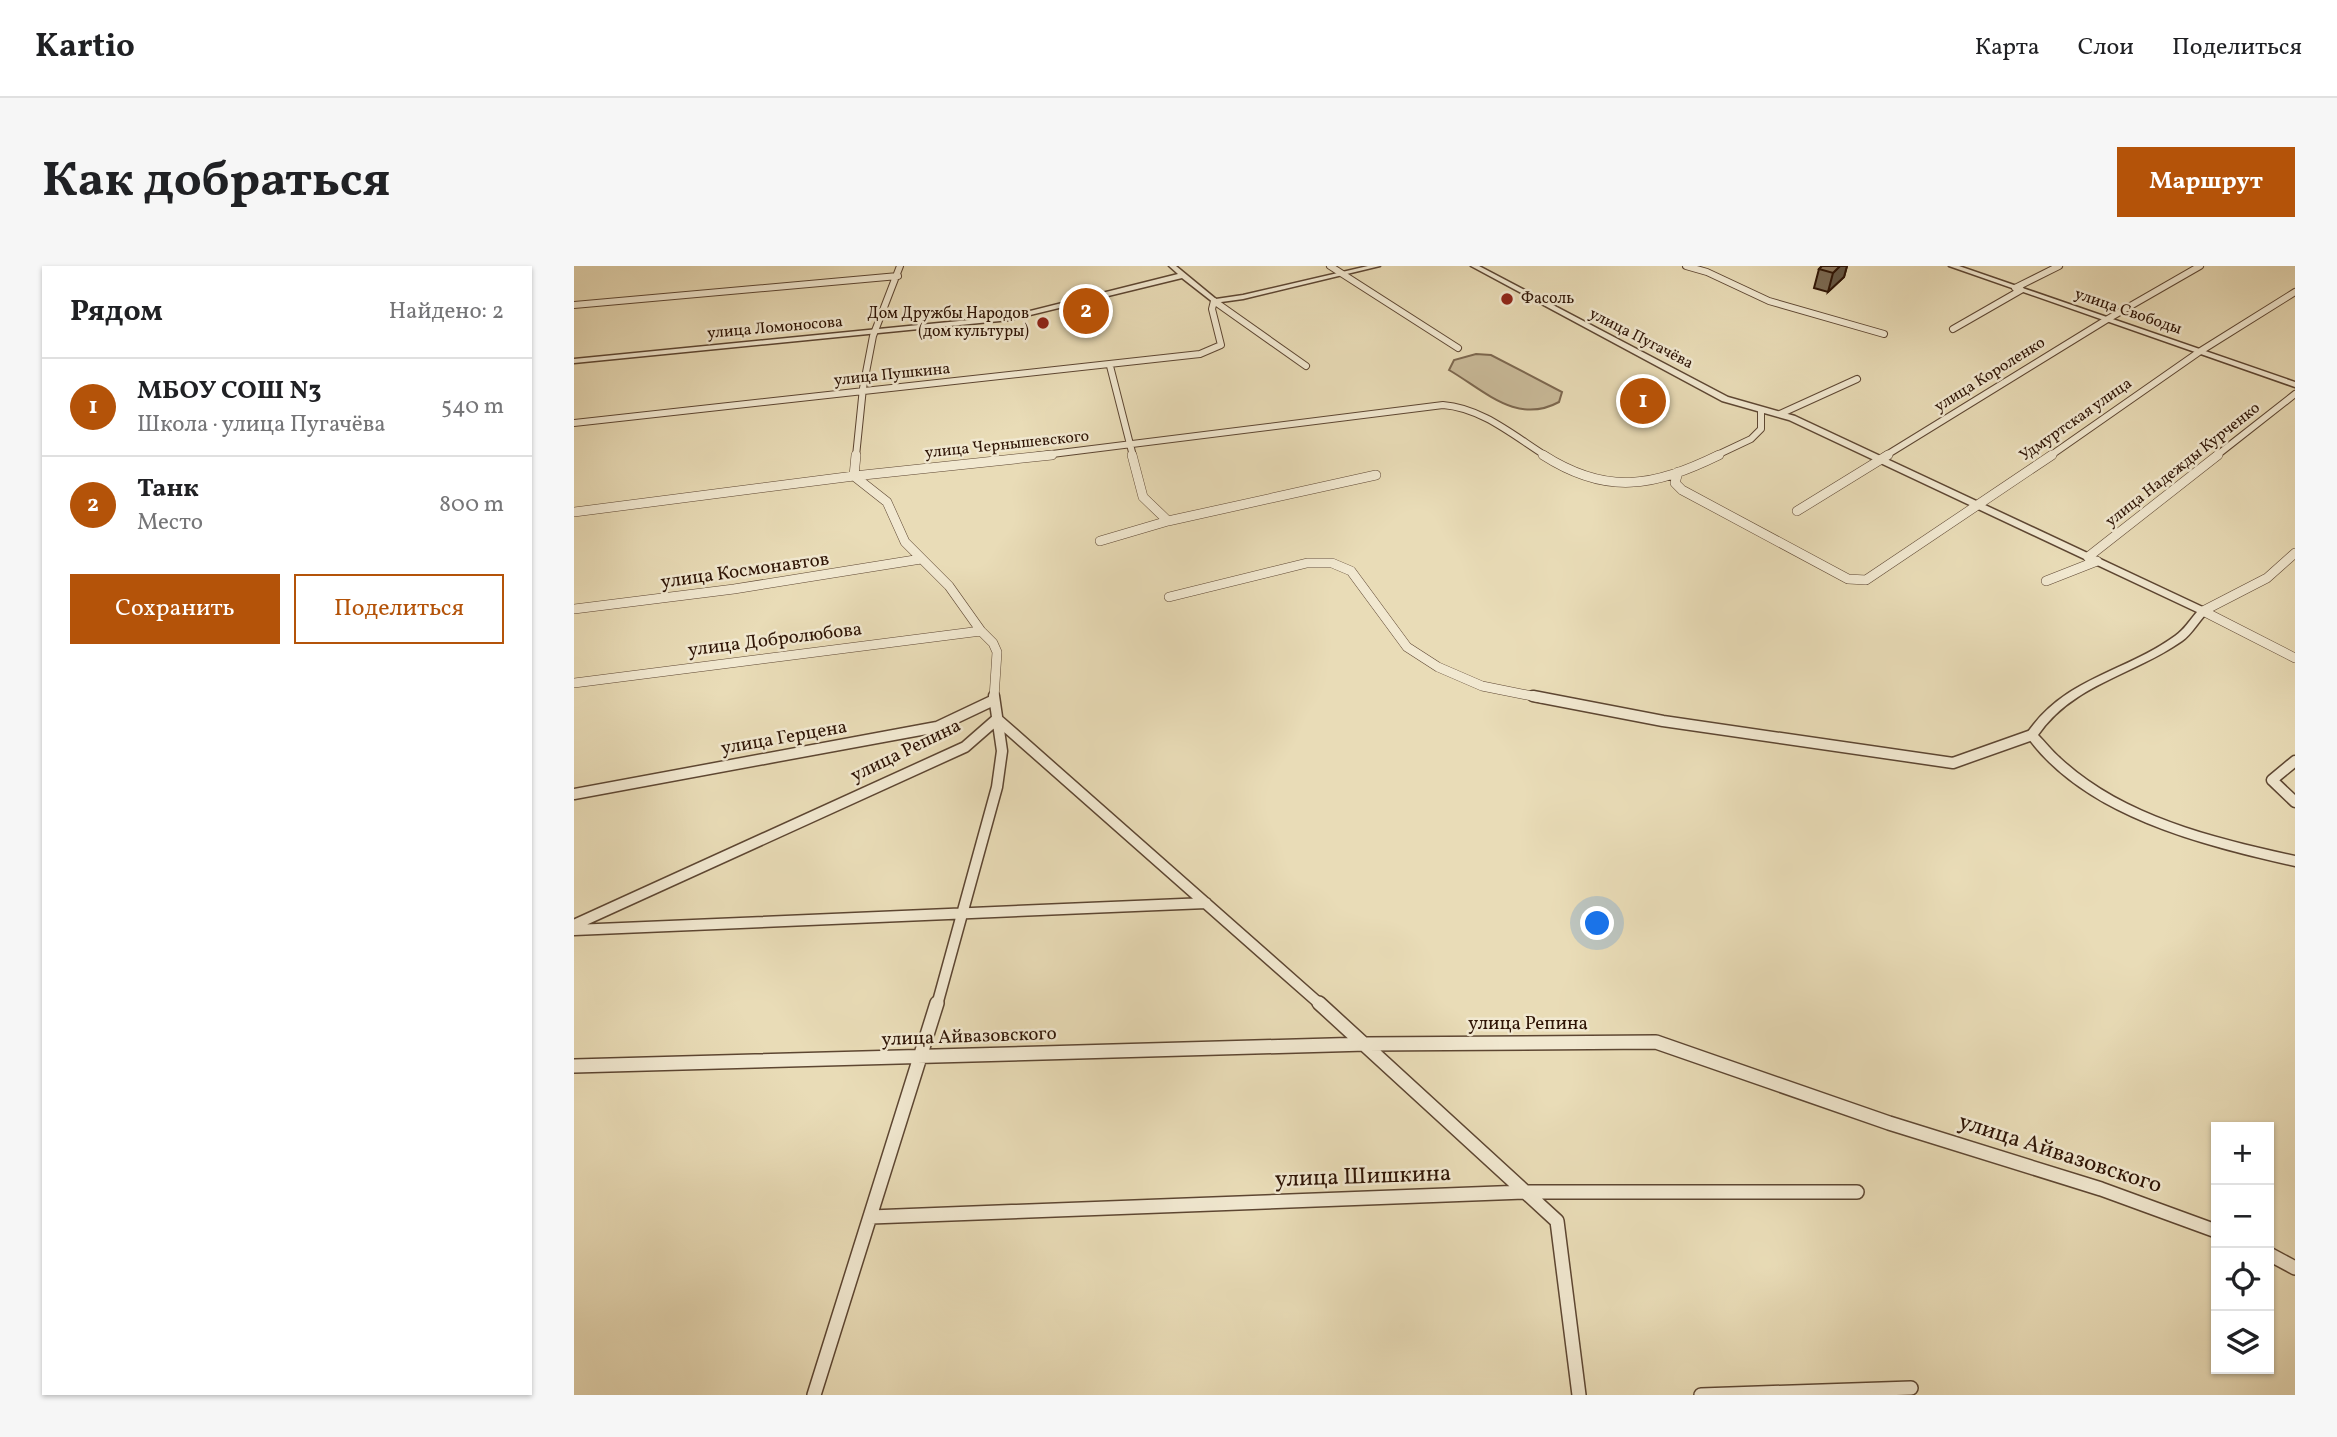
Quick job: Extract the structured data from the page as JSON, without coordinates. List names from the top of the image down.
{
  "streets": {
    "street": [
      "улица Свободы",
      "улица Ломоносова",
      "улица Пугачёва",
      "улица Пушкина",
      "улица Короленко",
      "Удмуртская улица",
      "улица Чернышевского",
      "улица Надежды Курченко",
      "улица Космонавтов",
      "улица Добролюбова",
      "улица Герцена",
      "улица Репина",
      "улица Айвазовского",
      "улица Шишкина"
    ]
  },
  "crossings": [
    ["улица Свободы", "улица Короленко"],
    ["улица Свободы", "Удмуртская улица"],
    ["улица Пугачёва", "улица Короленко"],
    ["улица Пугачёва", "Удмуртская улица"],
    ["улица Пугачёва", "улица Надежды Курченко"],
    ["Удмуртская улица", "улица Чернышевского"],
    ["улица Репина", "улица Айвазовского"]
  ],
  "places": ["Фасоль", "Дом Дружбы Народов (дом культуры)"],
  "page": {
    "header": "Kartio",
    "nav": ["Карта", "Слои", "Поделиться"],
    "buttons": [
      "Маршрут",
      ["Сохранить", "Поделиться"]
    ],
    "title": "Как добраться",
    "heading": ["Рядом", "Найдено: 2"],
    "pins": ["2", "1"],
    "list": [
      {
        "mark": "1",
        "name": "МБОУ СОШ N3",
        "note": "Школа · улица Пугачёва",
        "value": "540 m"
      },
      {
        "mark": "2",
        "name": "Танк",
        "note": "Место",
        "value": "800 m"
      }
    ],
    "map_buttons": ["+", "−"]
  }
}
